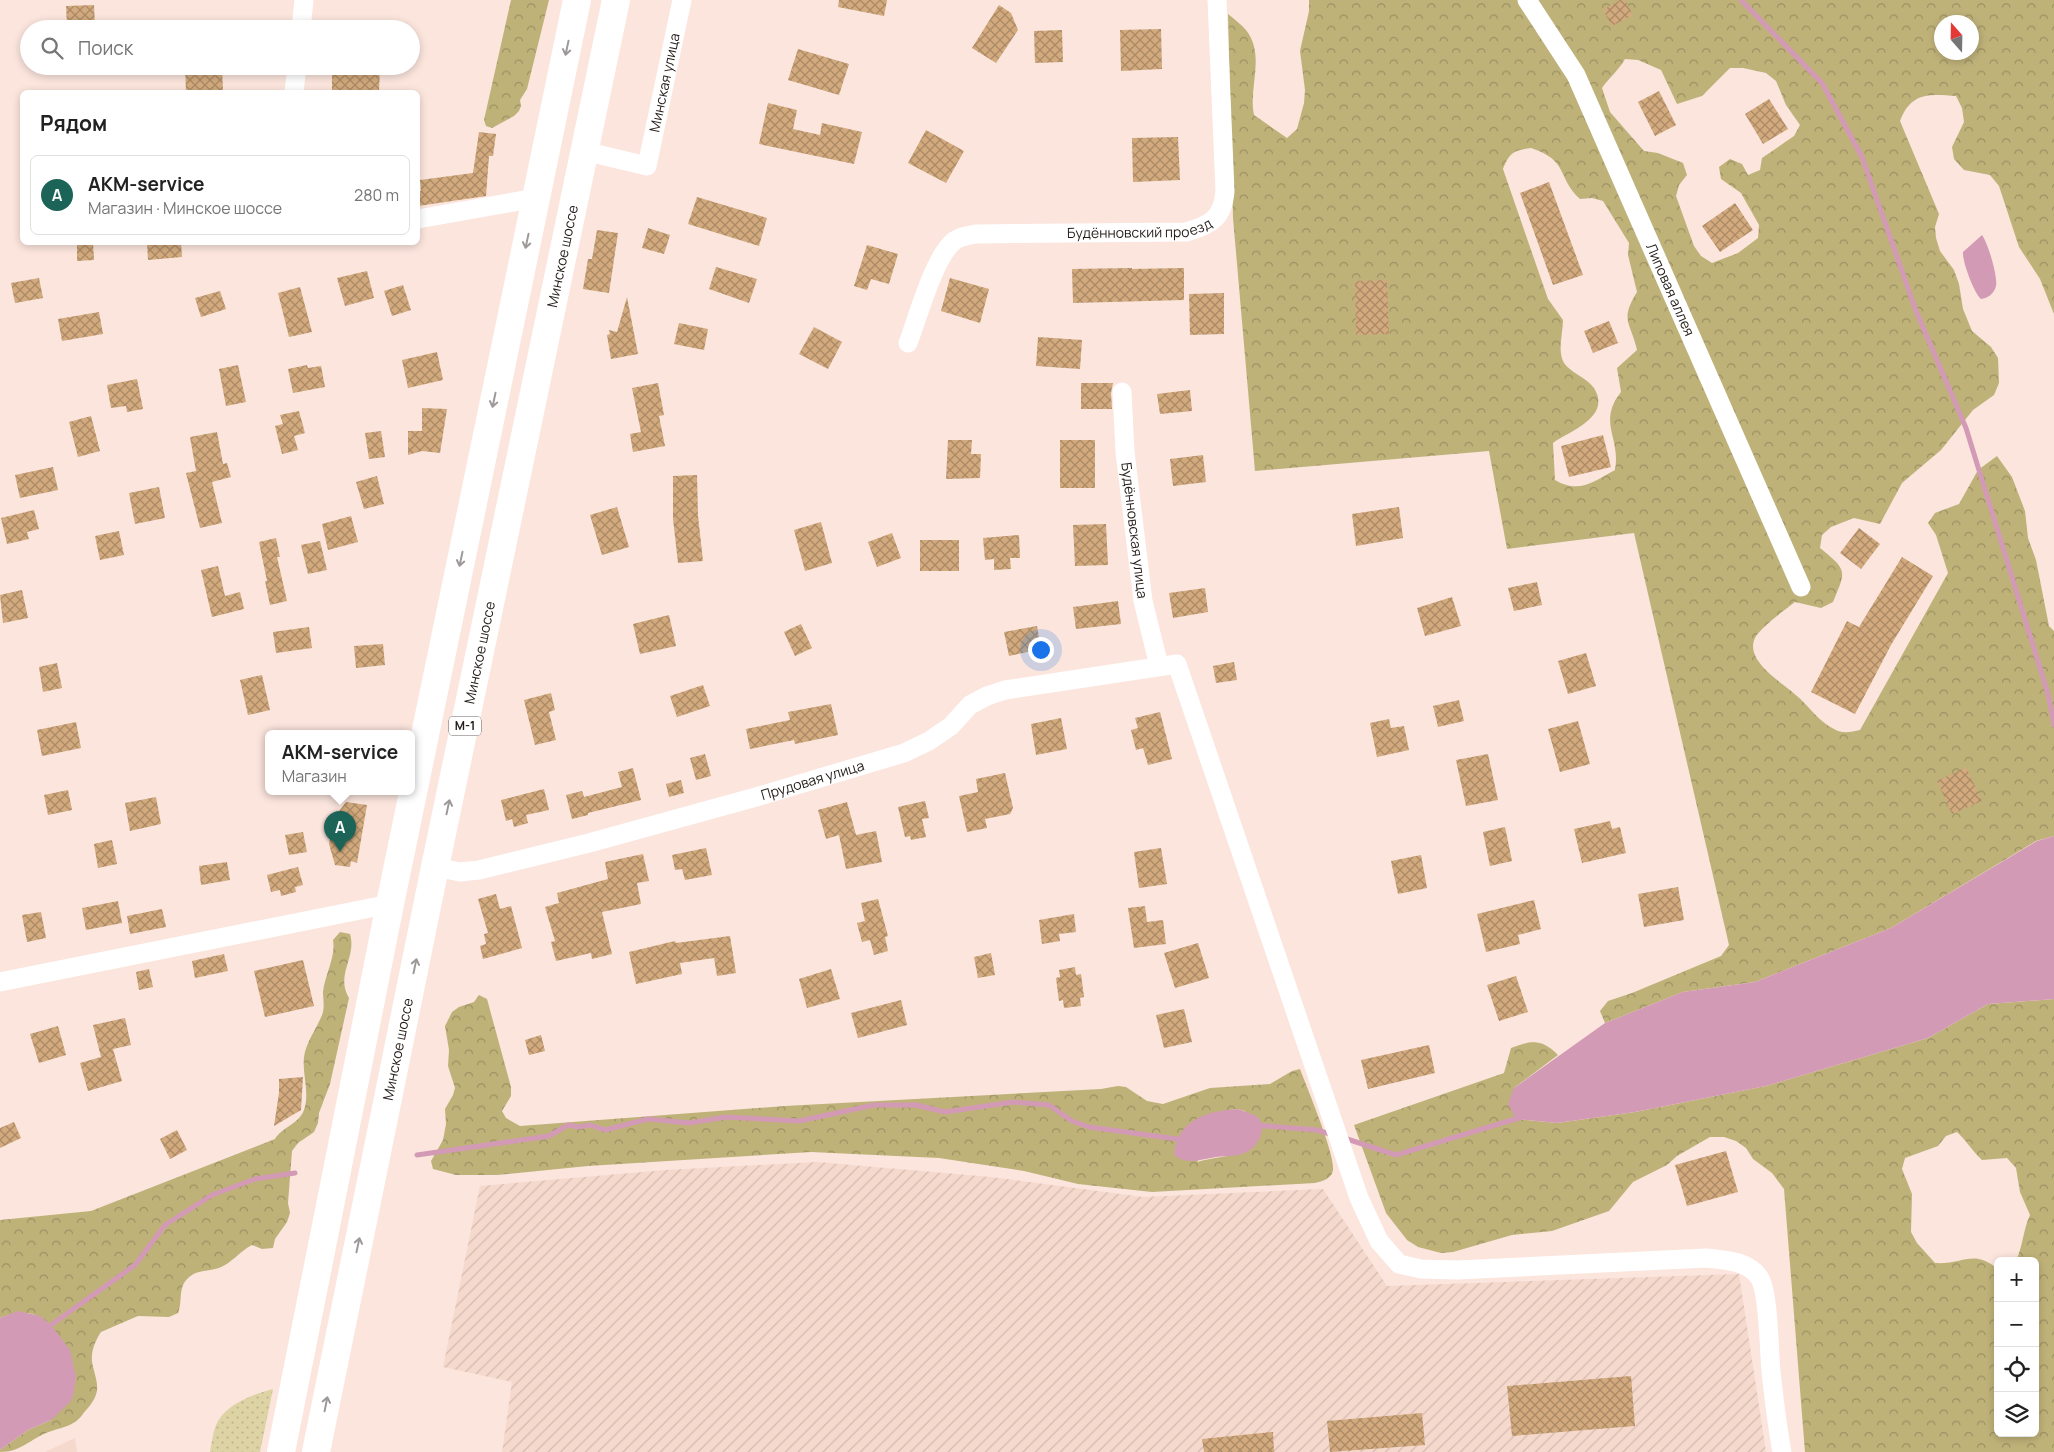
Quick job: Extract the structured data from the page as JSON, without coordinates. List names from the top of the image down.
{
  "streets": {
    "highway": ["Минское шоссе", "М-1"],
    "street": [
      "Минская улица",
      "Будённовский проезд",
      "Липовая аллея",
      "Будённовская улица",
      "Прудовая улица"
    ]
  },
  "crossings": [
    ["Минская улица", "Минское шоссе"],
    ["Минское шоссе", "Прудовая улица"],
    ["Будённовская улица", "Прудовая улица"]
  ],
  "north": "top",
  "page": {
    "search": "Поиск",
    "heading": "Рядом",
    "list": [
      {
        "mark": "A",
        "name": "AKM-service",
        "note": "Магазин · Минское шоссе",
        "value": "280 m"
      }
    ],
    "popup": ["AKM-service", "Магазин"],
    "pins": "A",
    "map_buttons": ["+", "−"]
  }
}
